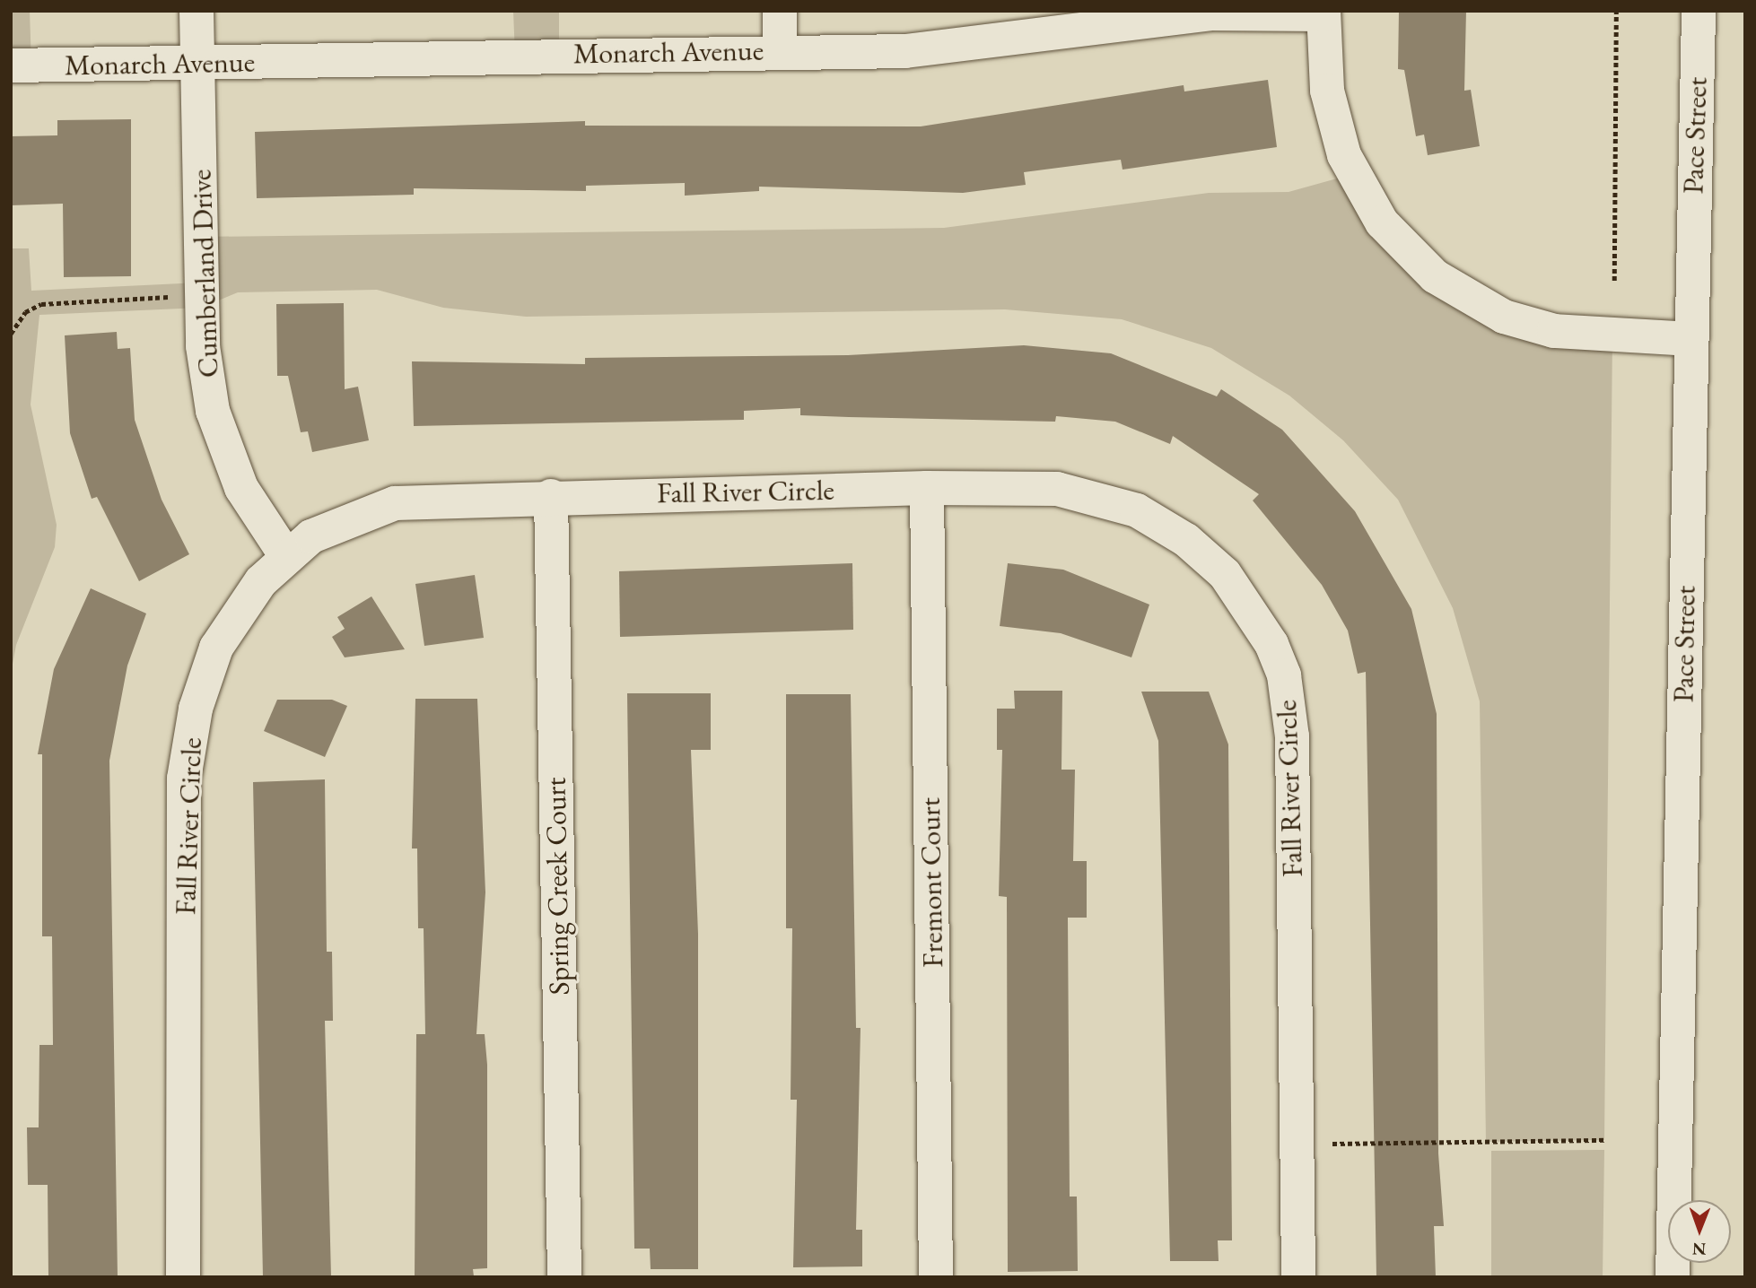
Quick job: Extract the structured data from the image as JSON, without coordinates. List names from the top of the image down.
{
  "streets": {
    "street": [
      "Monarch Avenue",
      "Pace Street",
      "Cumberland Drive",
      "Fall River Circle",
      "Fremont Court",
      "Spring Creek Court"
    ]
  },
  "crossings": [
    ["Monarch Avenue", "Cumberland Drive"],
    ["Cumberland Drive", "Fall River Circle"],
    ["Fall River Circle", "Fremont Court"],
    ["Fall River Circle", "Spring Creek Court"]
  ],
  "north": "bottom"
}
